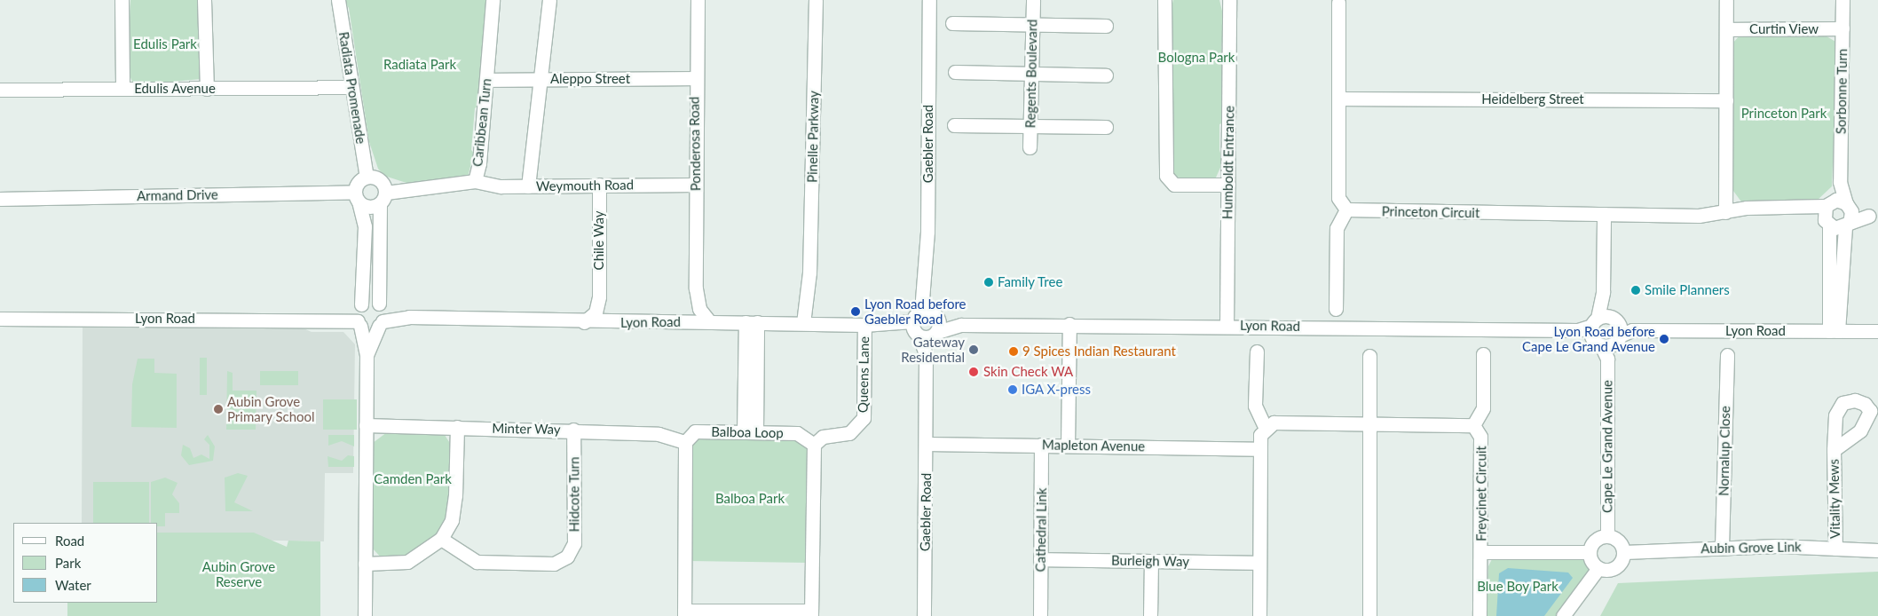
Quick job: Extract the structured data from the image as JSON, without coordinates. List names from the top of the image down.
{
  "streets": {
    "street": [
      "Curtin View",
      "Regents Boulevard",
      "Aleppo Street",
      "Radiata Promenade",
      "Edulis Avenue",
      "Sorbonne Turn",
      "Heidelberg Street",
      "Caribbean Turn",
      "Pinelle Parkway",
      "Ponderosa Road",
      "Gaebler Road",
      "Humboldt Entrance",
      "Weymouth Road",
      "Armand Drive",
      "Princeton Circuit",
      "Chile Way",
      "Lyon Road",
      "Queens Lane",
      "Minter Way",
      "Balboa Loop",
      "Mapleton Avenue",
      "Cape Le Grand Avenue",
      "Nornalup Close",
      "Freycinet Circuit",
      "Hidcote Turn",
      "Vitality Mews",
      "Cathedral Link",
      "Aubin Grove Link",
      "Burleigh Way"
    ]
  },
  "crossings": [
    ["Curtin View", "Sorbonne Turn"],
    ["Aleppo Street", "Caribbean Turn"],
    ["Aleppo Street", "Ponderosa Road"],
    ["Radiata Promenade", "Edulis Avenue"],
    ["Radiata Promenade", "Caribbean Turn"],
    ["Radiata Promenade", "Armand Drive"],
    ["Sorbonne Turn", "Princeton Circuit"],
    ["Caribbean Turn", "Weymouth Road"],
    ["Caribbean Turn", "Armand Drive"],
    ["Pinelle Parkway", "Lyon Road"],
    ["Ponderosa Road", "Weymouth Road"],
    ["Ponderosa Road", "Lyon Road"],
    ["Gaebler Road", "Lyon Road"],
    ["Gaebler Road", "Mapleton Avenue"],
    ["Humboldt Entrance", "Lyon Road"],
    ["Weymouth Road", "Chile Way"],
    ["Chile Way", "Lyon Road"],
    ["Lyon Road", "Queens Lane"],
    ["Lyon Road", "Cape Le Grand Avenue"],
    ["Queens Lane", "Balboa Loop"],
    ["Minter Way", "Balboa Loop"],
    ["Minter Way", "Hidcote Turn"],
    ["Mapleton Avenue", "Cathedral Link"],
    ["Cape Le Grand Avenue", "Aubin Grove Link"],
    ["Nornalup Close", "Aubin Grove Link"],
    ["Vitality Mews", "Aubin Grove Link"],
    ["Cathedral Link", "Burleigh Way"]
  ],
  "parks": [
    "Edulis Park",
    "Bologna Park",
    "Radiata Park",
    "Princeton Park",
    "Camden Park",
    "Balboa Park",
    "Aubin Grove Reserve",
    "Blue Boy Park"
  ],
  "places": [
    "Family Tree",
    "Smile Planners",
    "Lyon Road before Gaebler Road",
    "Lyon Road before Cape Le Grand Avenue",
    "Gateway Residential",
    "9 Spices Indian Restaurant",
    "Skin Check WA",
    "IGA X-press",
    "Aubin Grove Primary School"
  ],
  "legend": ["Road", "Park", "Water"]
}
